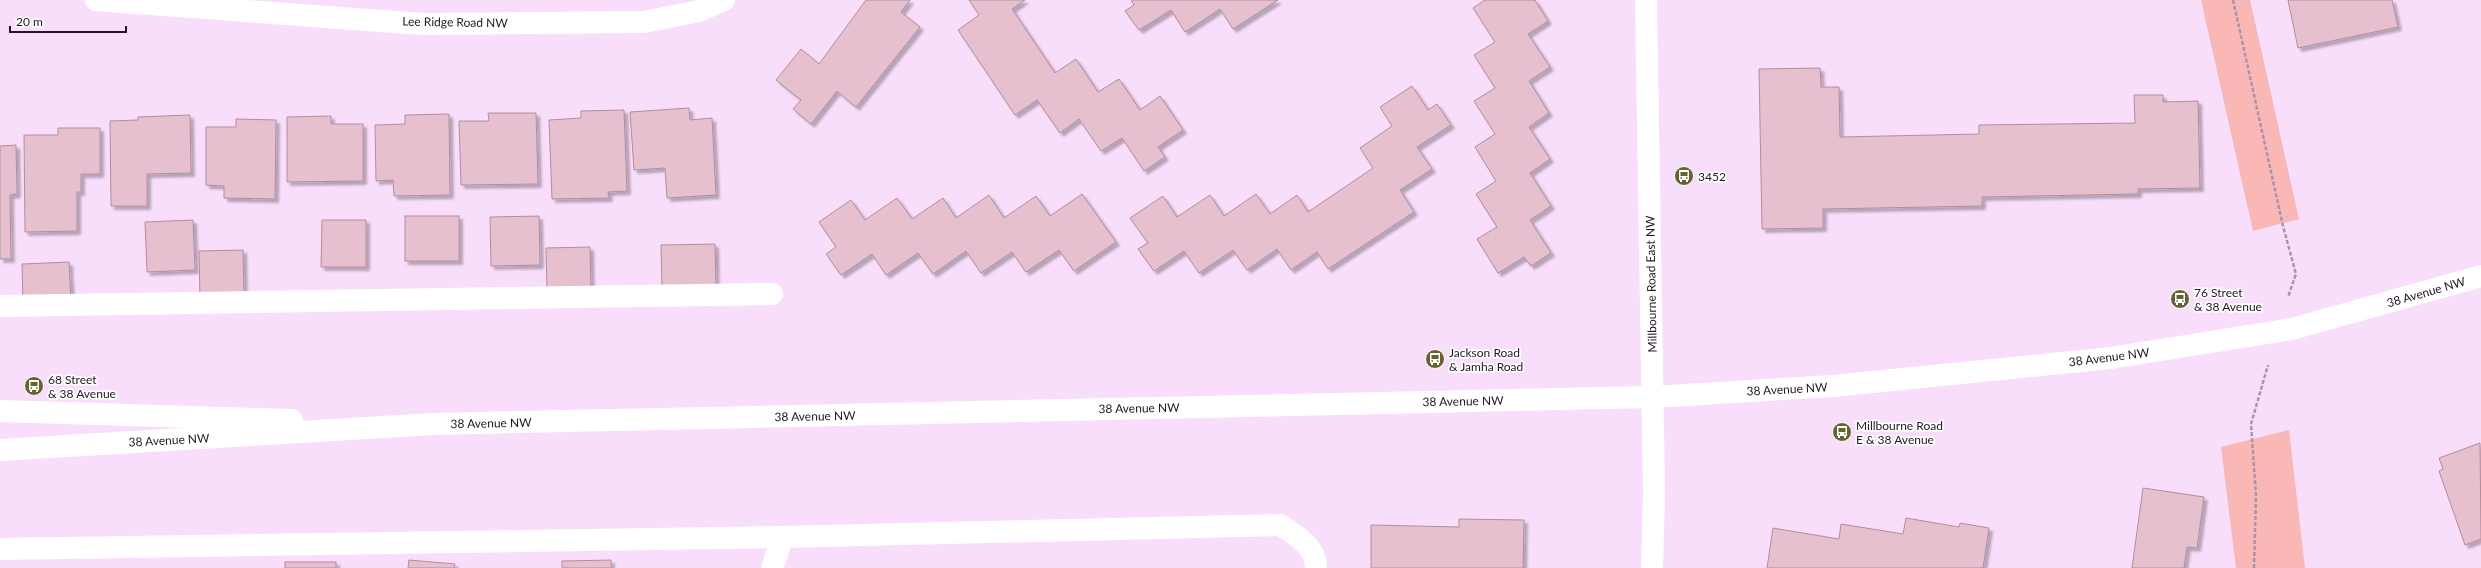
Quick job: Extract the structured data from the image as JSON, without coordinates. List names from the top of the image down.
{
  "streets": {
    "street": ["Lee Ridge Road NW", "Millbourne Road East NW", "38 Avenue NW"]
  },
  "crossings": [
    ["Millbourne Road East NW", "38 Avenue NW"]
  ],
  "places": {
    "bus stop": [
      "3452",
      "76 Street & 38 Avenue",
      "Jackson Road & Jamha Road",
      "68 Street & 38 Avenue",
      "Millbourne Road E & 38 Avenue"
    ]
  },
  "scale_bar": "20 m"
}
